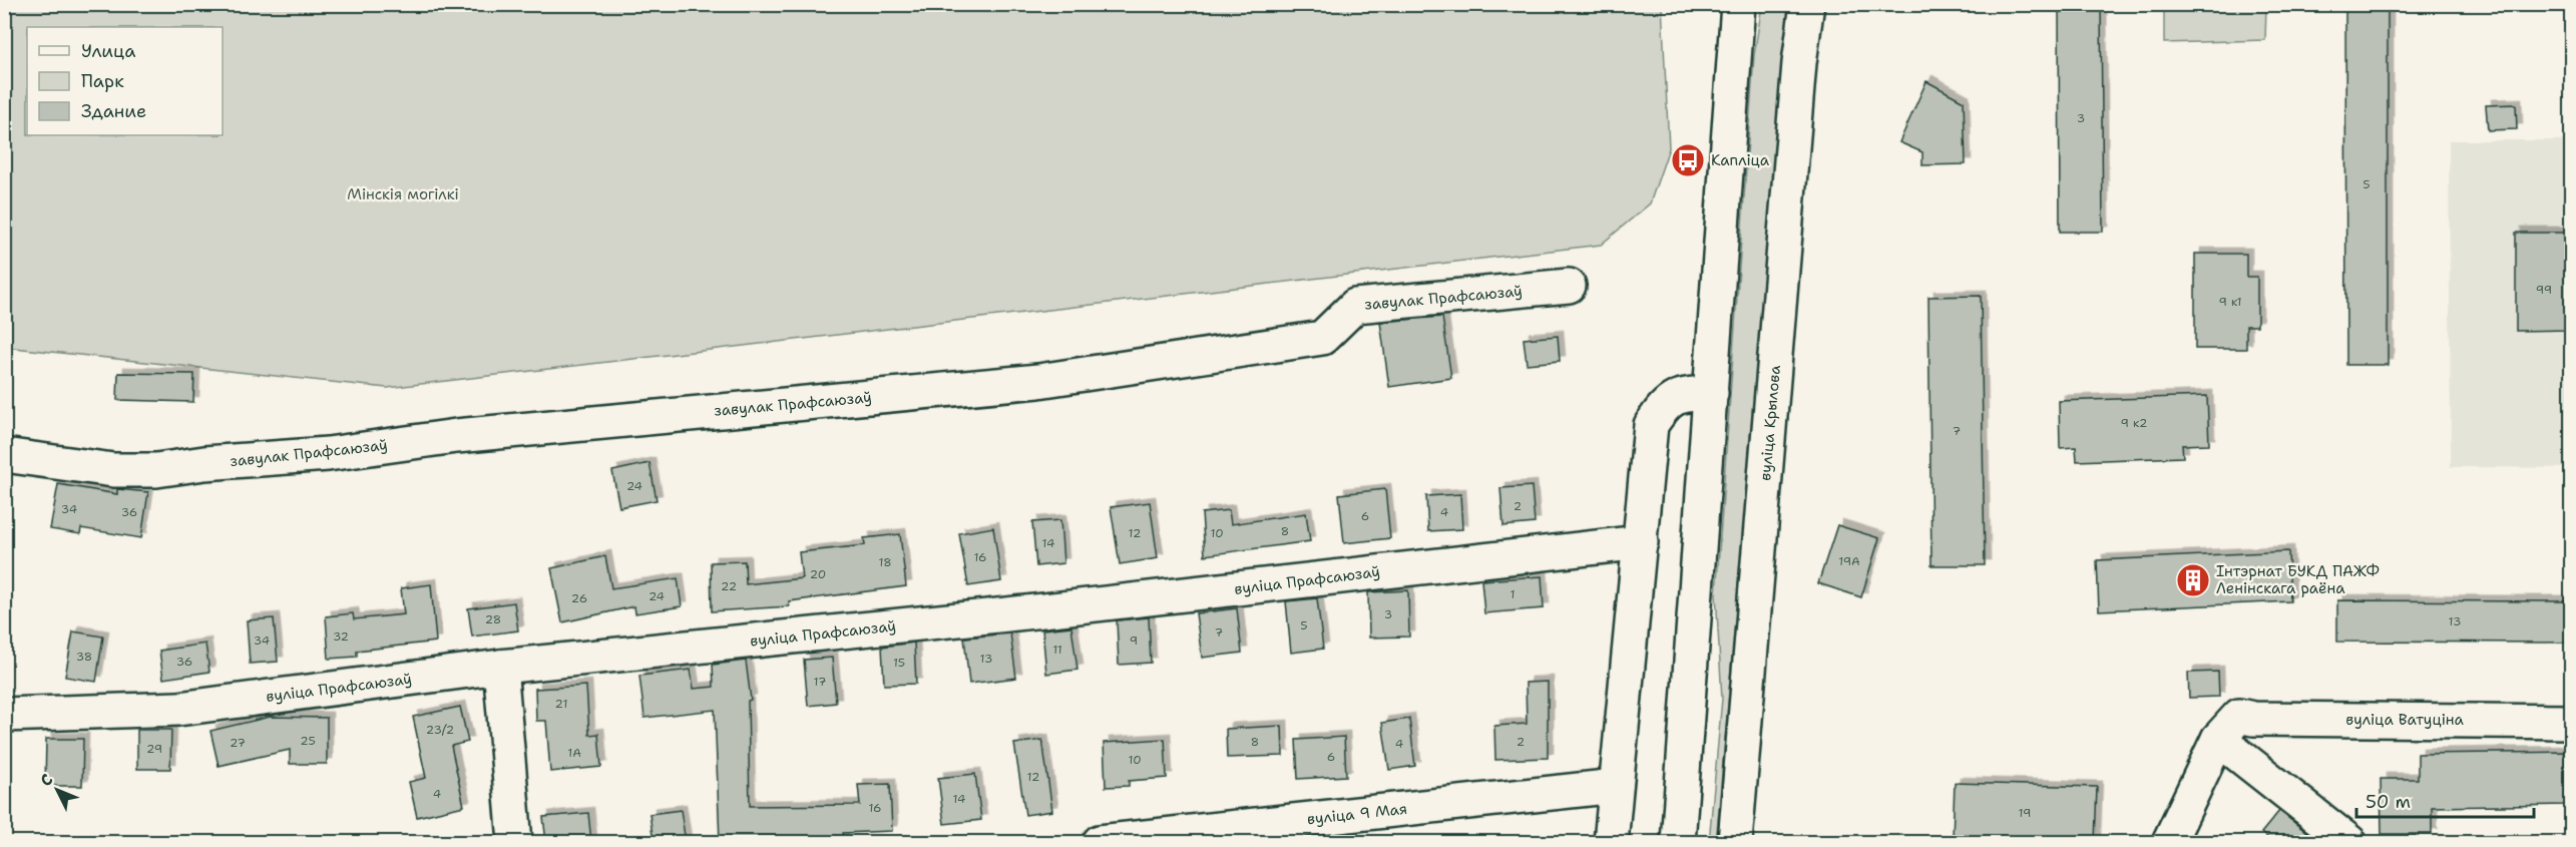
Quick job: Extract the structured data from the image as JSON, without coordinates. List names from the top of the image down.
{
  "streets": {
    "street": [
      "завулак Прафсаюзаў",
      "вуліца Крылова",
      "вуліца Прафсаюзаў",
      "вуліца Ватуціна",
      "вуліца 9 Мая"
    ]
  },
  "parks": ["Мінскія могілкі"],
  "places": {
    "bus stop": ["Капліца"],
    "building": ["Інтэрнат БУКД ПАЖФ Ленінскага раёна"]
  },
  "house_numbers": [
    "3",
    "5",
    "99",
    "9 к1",
    "9 к2",
    "7",
    "24",
    "2",
    "34",
    "36",
    "4",
    "6",
    "8",
    "12",
    "10",
    "14",
    "16",
    "19А",
    "18",
    "20",
    "22",
    "1",
    "24",
    "26",
    "3",
    "28",
    "13",
    "5",
    "7",
    "32",
    "34",
    "9",
    "11",
    "38",
    "13",
    "36",
    "15",
    "17",
    "21",
    "23/2",
    "25",
    "8",
    "2",
    "27",
    "4",
    "29",
    "1А",
    "6",
    "10",
    "12",
    "4",
    "14",
    "16",
    "19"
  ],
  "legend": ["Улица", "Парк", "Здание"],
  "scale_bar": "50 m",
  "north": "top left"
}
